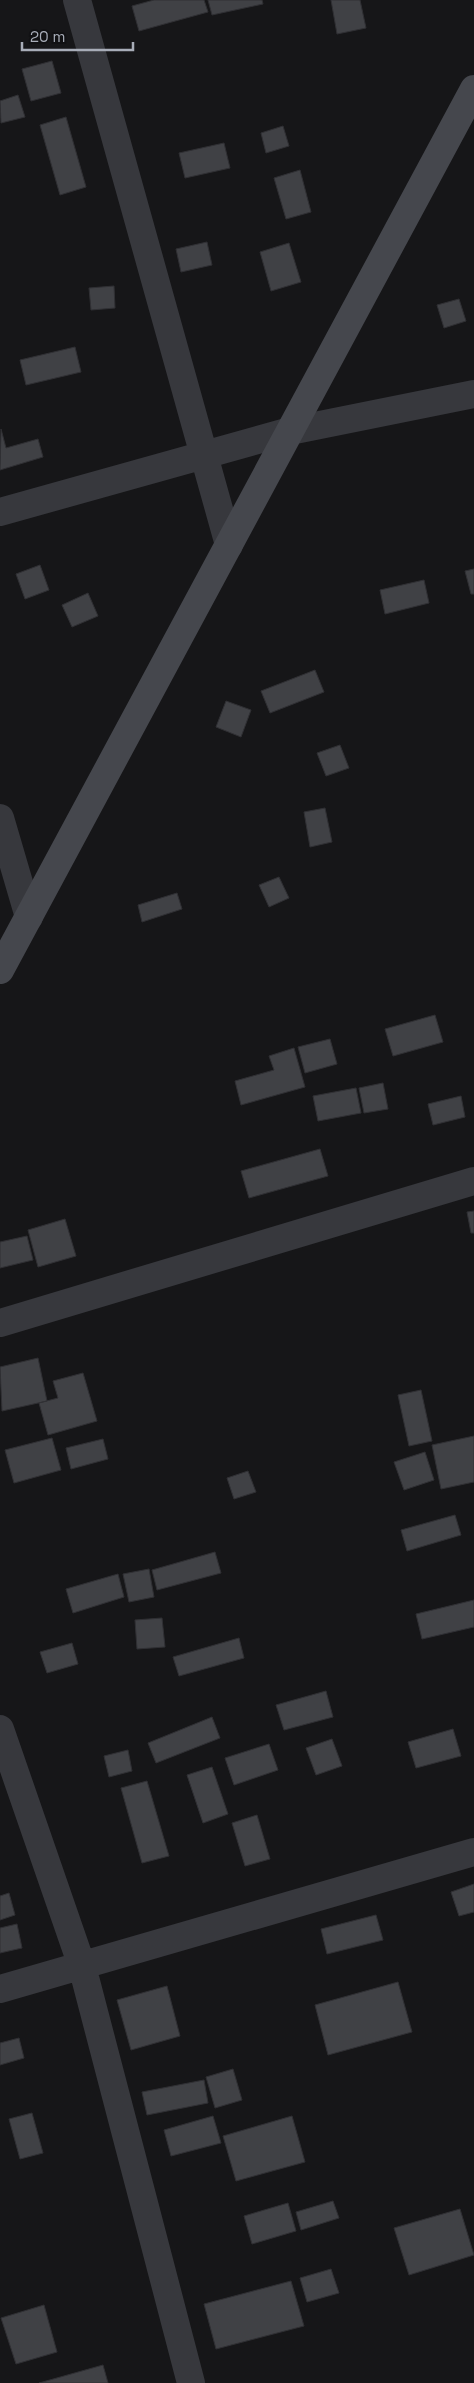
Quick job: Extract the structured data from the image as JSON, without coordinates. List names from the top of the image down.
{
  "scale_bar": "20 m"
}
